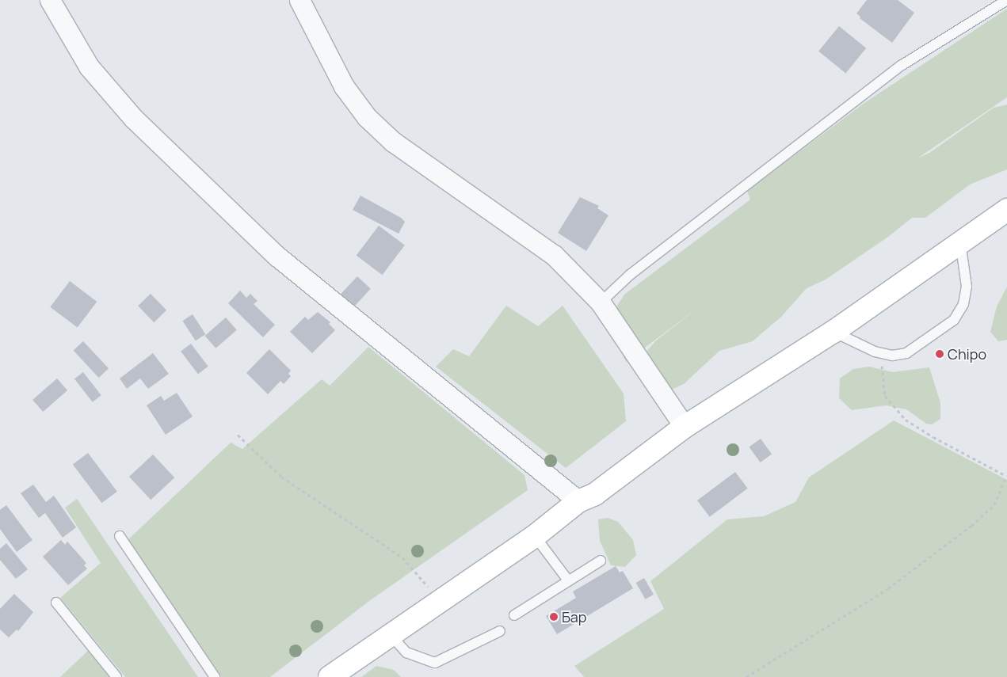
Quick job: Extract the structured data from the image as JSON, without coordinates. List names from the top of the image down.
{
  "places": ["Chipo", "Бар"]
}
